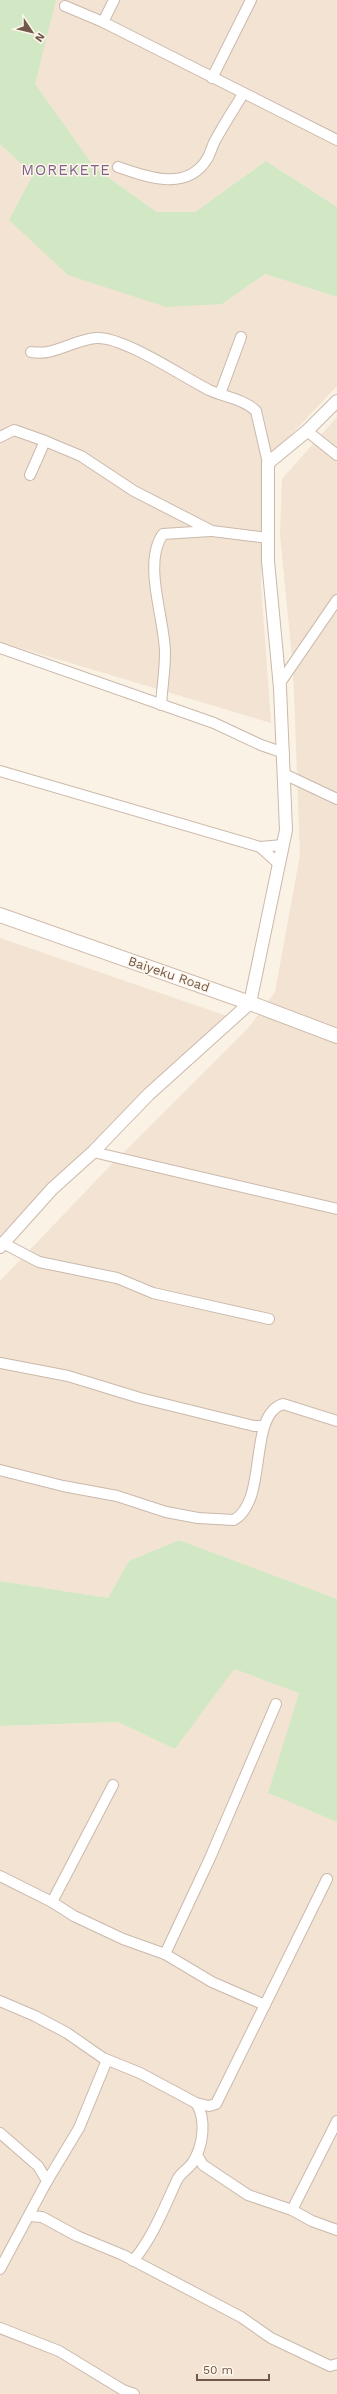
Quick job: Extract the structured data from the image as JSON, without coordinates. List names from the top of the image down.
{
  "streets": {
    "main road": ["Baiyeku Road"]
  },
  "districts": ["MOREKETE"],
  "scale_bar": "50 m",
  "north": "bottom right"
}
